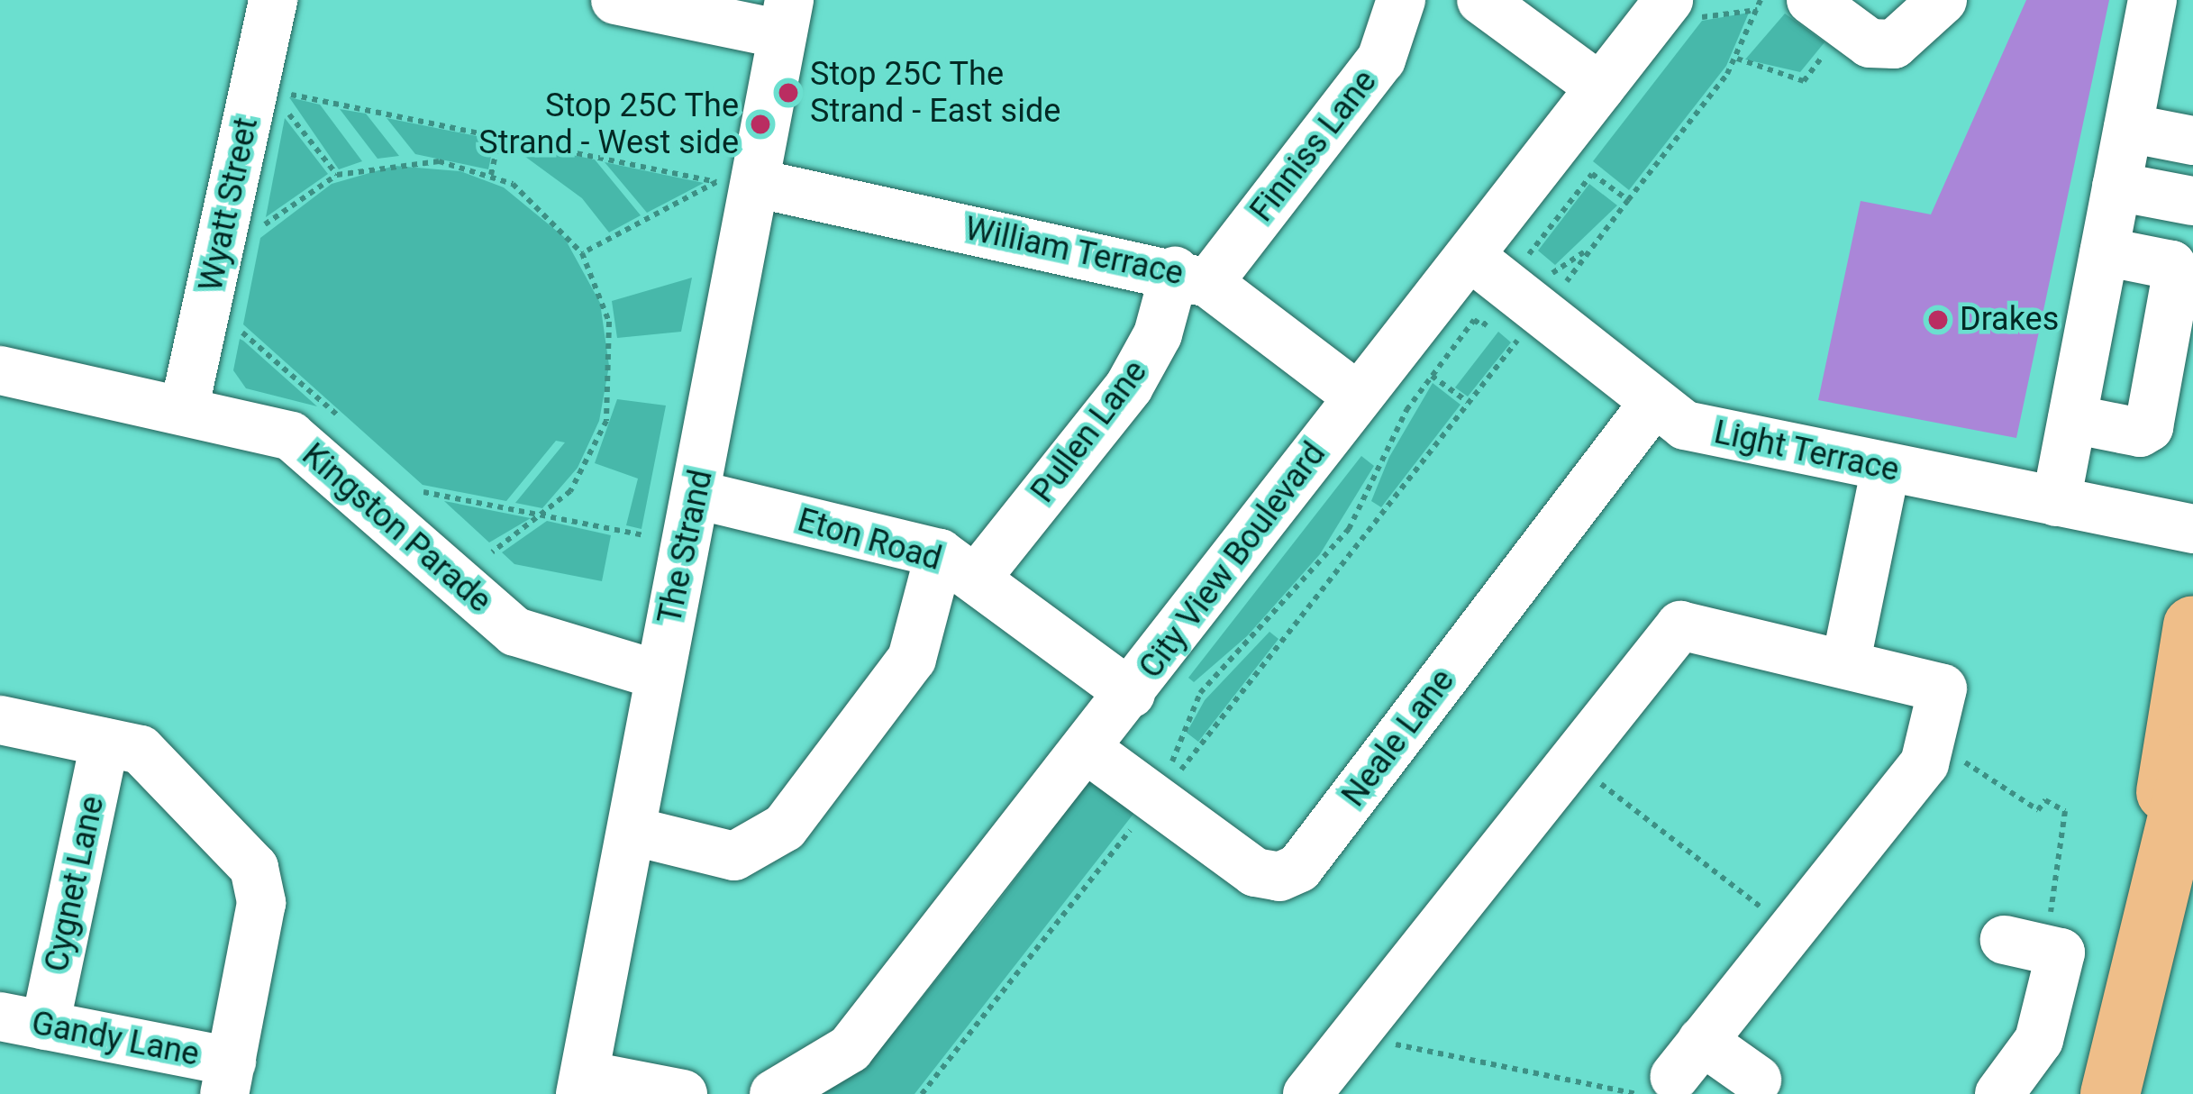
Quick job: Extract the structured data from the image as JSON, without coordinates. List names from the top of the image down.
{
  "streets": {
    "street": [
      "Finniss Lane",
      "Wyatt Street",
      "William Terrace",
      "Pullen Lane",
      "Light Terrace",
      "Kingston Parade",
      "Eton Road",
      "The Strand",
      "City View Boulevard",
      "Neale Lane",
      "Cygnet Lane",
      "Gandy Lane"
    ]
  },
  "crossings": [
    ["Finniss Lane", "William Terrace"],
    ["Finniss Lane", "Pullen Lane"],
    ["Wyatt Street", "Kingston Parade"],
    ["William Terrace", "Pullen Lane"],
    ["William Terrace", "The Strand"],
    ["William Terrace", "City View Boulevard"],
    ["Pullen Lane", "Eton Road"],
    ["Light Terrace", "City View Boulevard"],
    ["Light Terrace", "Neale Lane"],
    ["Kingston Parade", "The Strand"],
    ["Eton Road", "The Strand"],
    ["Eton Road", "City View Boulevard"],
    ["City View Boulevard", "Neale Lane"],
    ["Cygnet Lane", "Gandy Lane"]
  ],
  "places": ["Stop 25C The Strand - East side", "Stop 25C The Strand - West side", "Drakes"]
}
